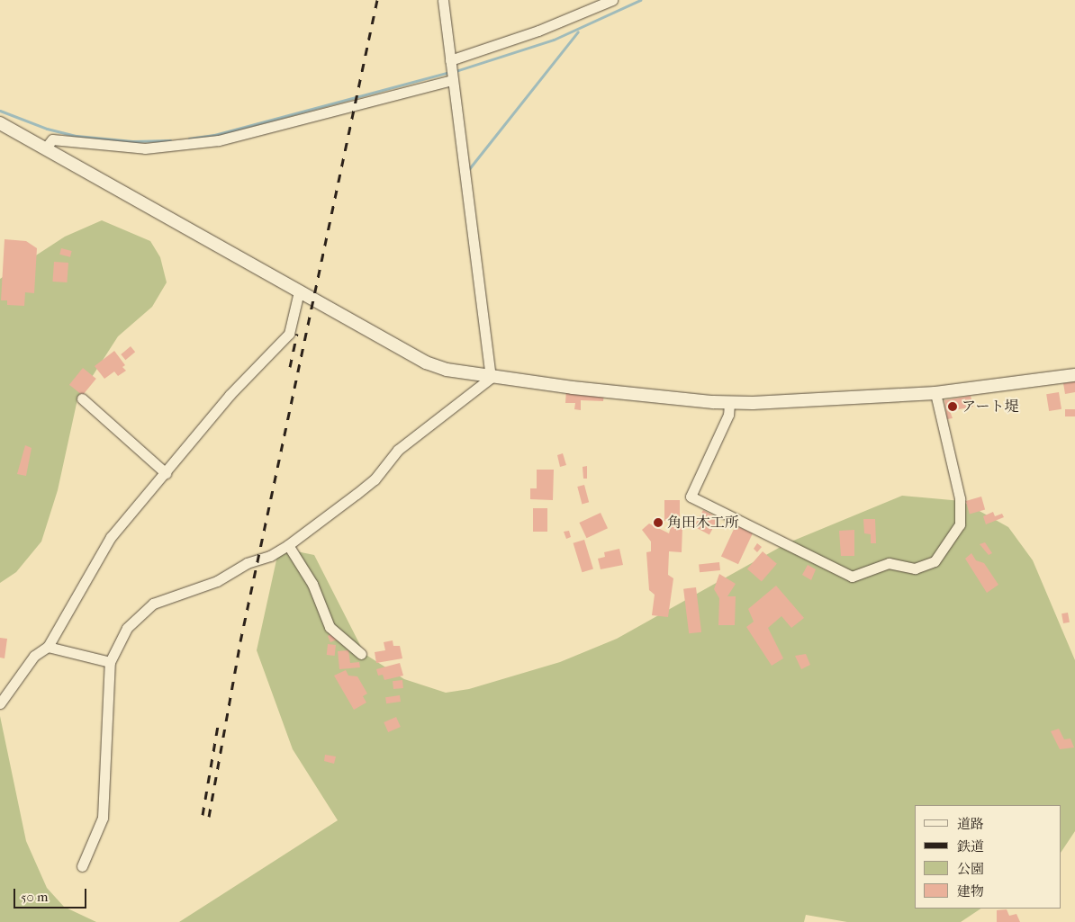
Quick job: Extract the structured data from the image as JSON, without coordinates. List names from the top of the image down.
{
  "places": ["アート堤", "角田木工所"],
  "legend": [
    "道路",
    "鉄道",
    "公園",
    "建物"
  ],
  "scale_bar": "50 m"
}
